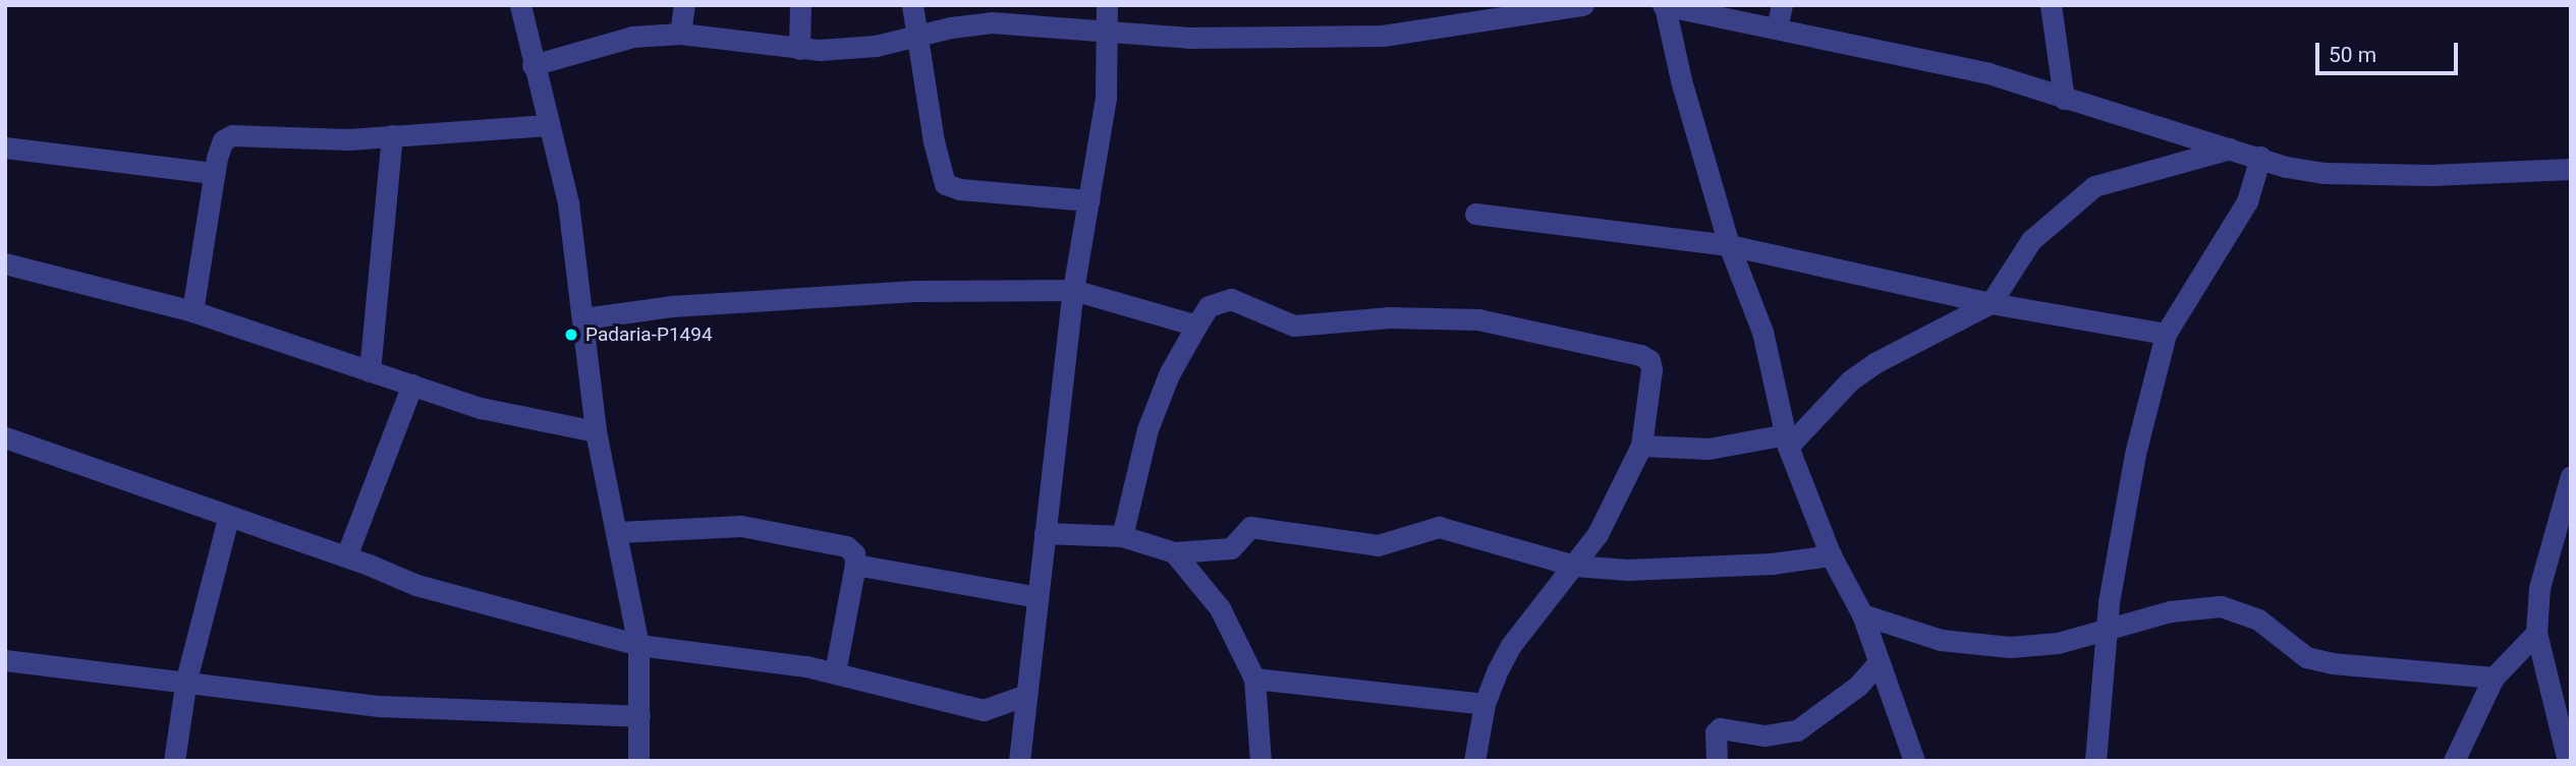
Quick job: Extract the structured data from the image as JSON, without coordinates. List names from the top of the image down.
{
  "places": ["Padaria-P1494"],
  "scale_bar": "50 m"
}
